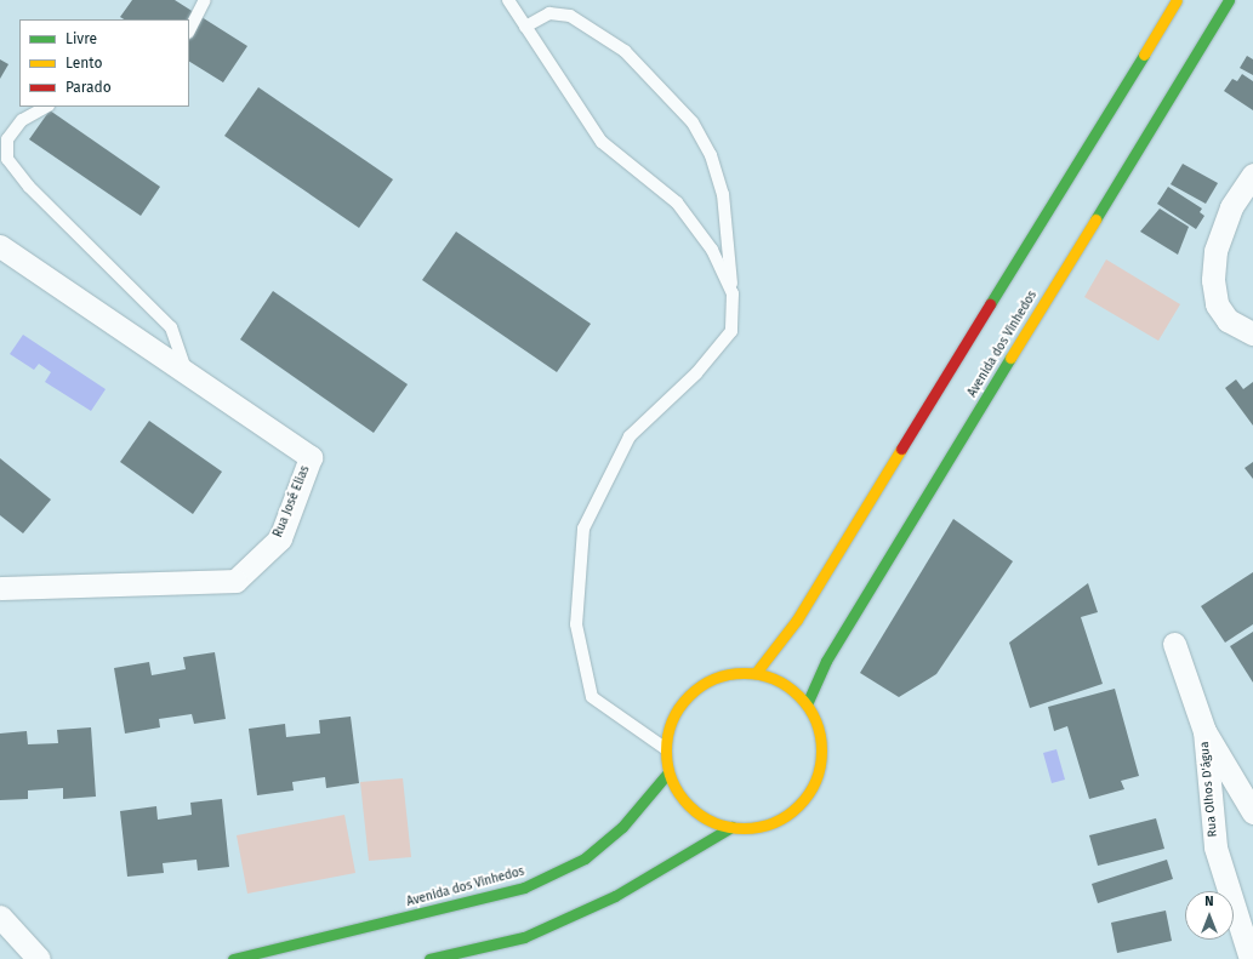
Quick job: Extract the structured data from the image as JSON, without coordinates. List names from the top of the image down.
{
  "streets": {
    "main road": ["Avenida dos Vinhedos"],
    "street": ["Rua José Elias", "Rua Olhos D'água"]
  },
  "legend": ["Livre", "Lento", "Parado"],
  "north": "top"
}
